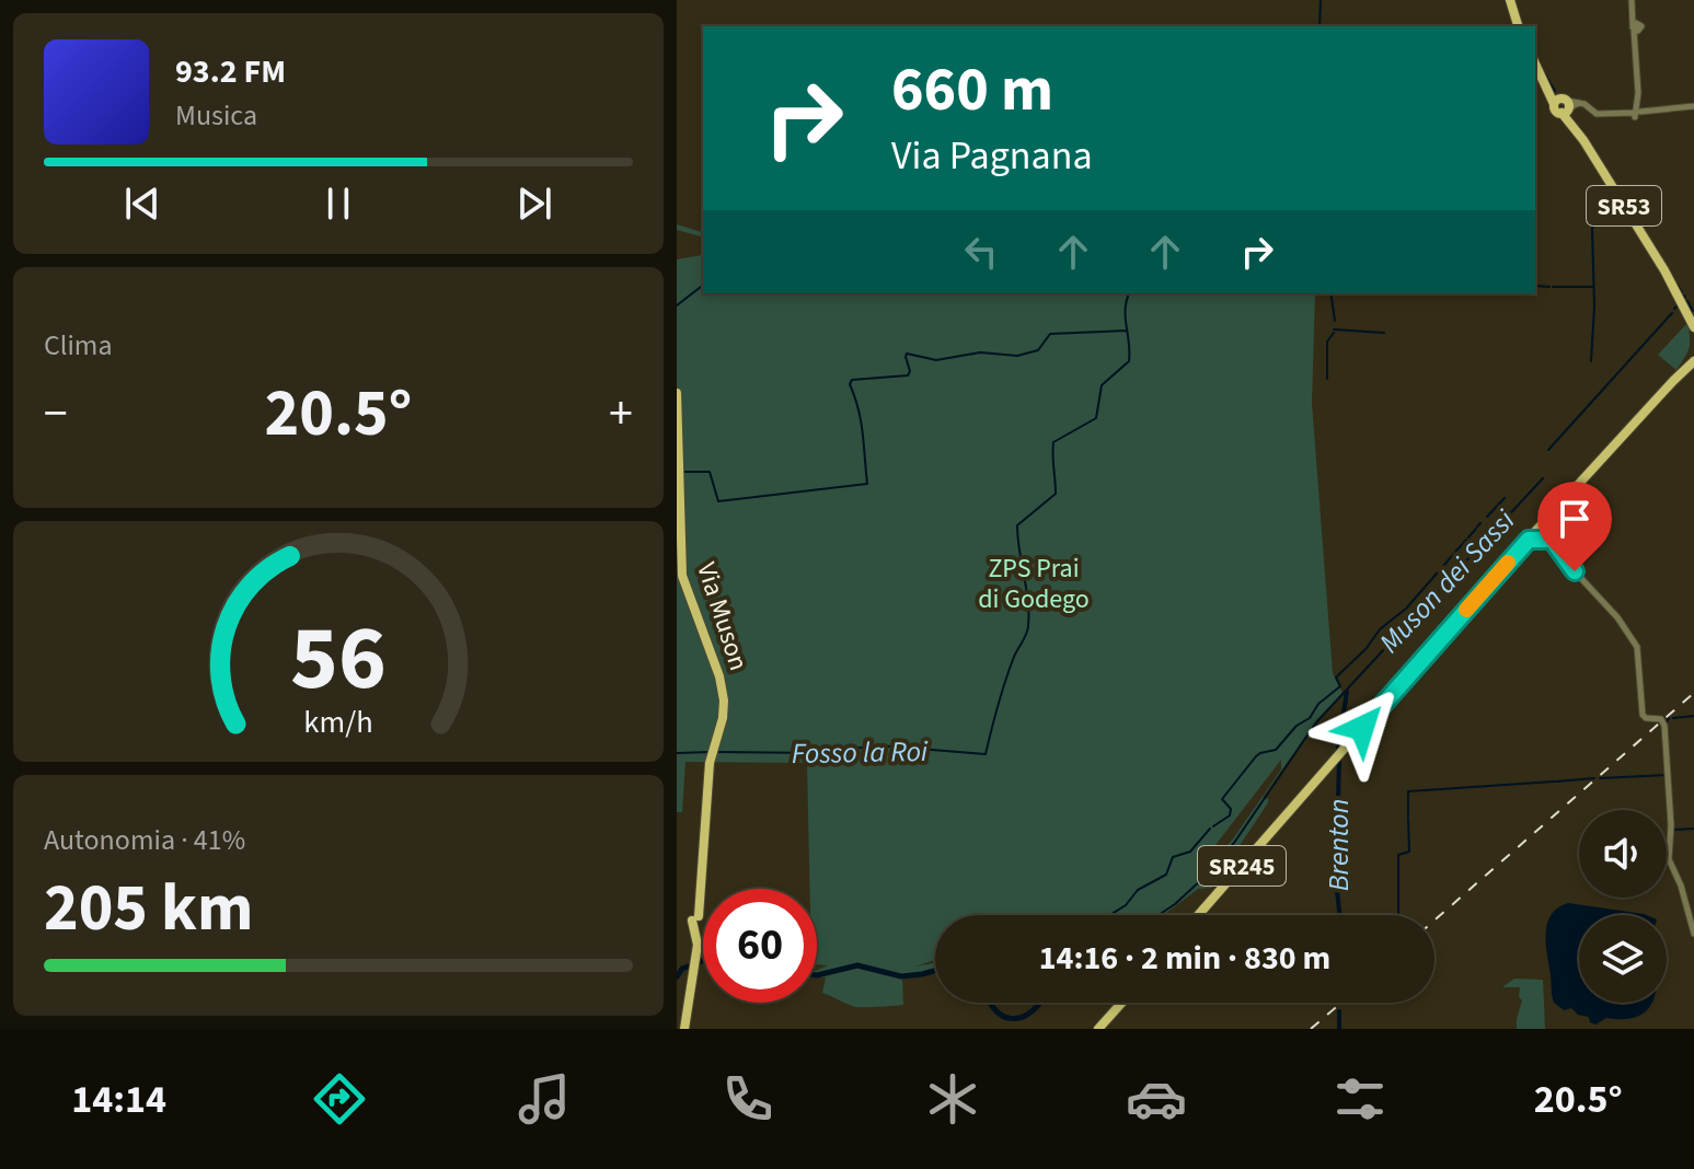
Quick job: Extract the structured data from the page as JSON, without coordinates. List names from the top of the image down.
{
  "streets": {
    "main road": ["SR53", "Via Muson", "SR245"]
  },
  "water": ["Muson dei Sassi", "Fosso la Roi", "Brenton"],
  "parks": ["ZPS Prai di Godego"],
  "page": {
    "turn": ["660 m", "Via Pagnana"],
    "song": ["93.2 FM", "Musica"],
    "tile": [
      "Clima",
      ["Autonomia · 41%", "205 km"]
    ],
    "heat": ["−", "20.5°", "+"],
    "limit": "60",
    "trip": "14:16 · 2 min · 830 m",
    "tabs": ["14:14", "20.5°"],
    "gauge": ["56", "km/h"]
  }
}
